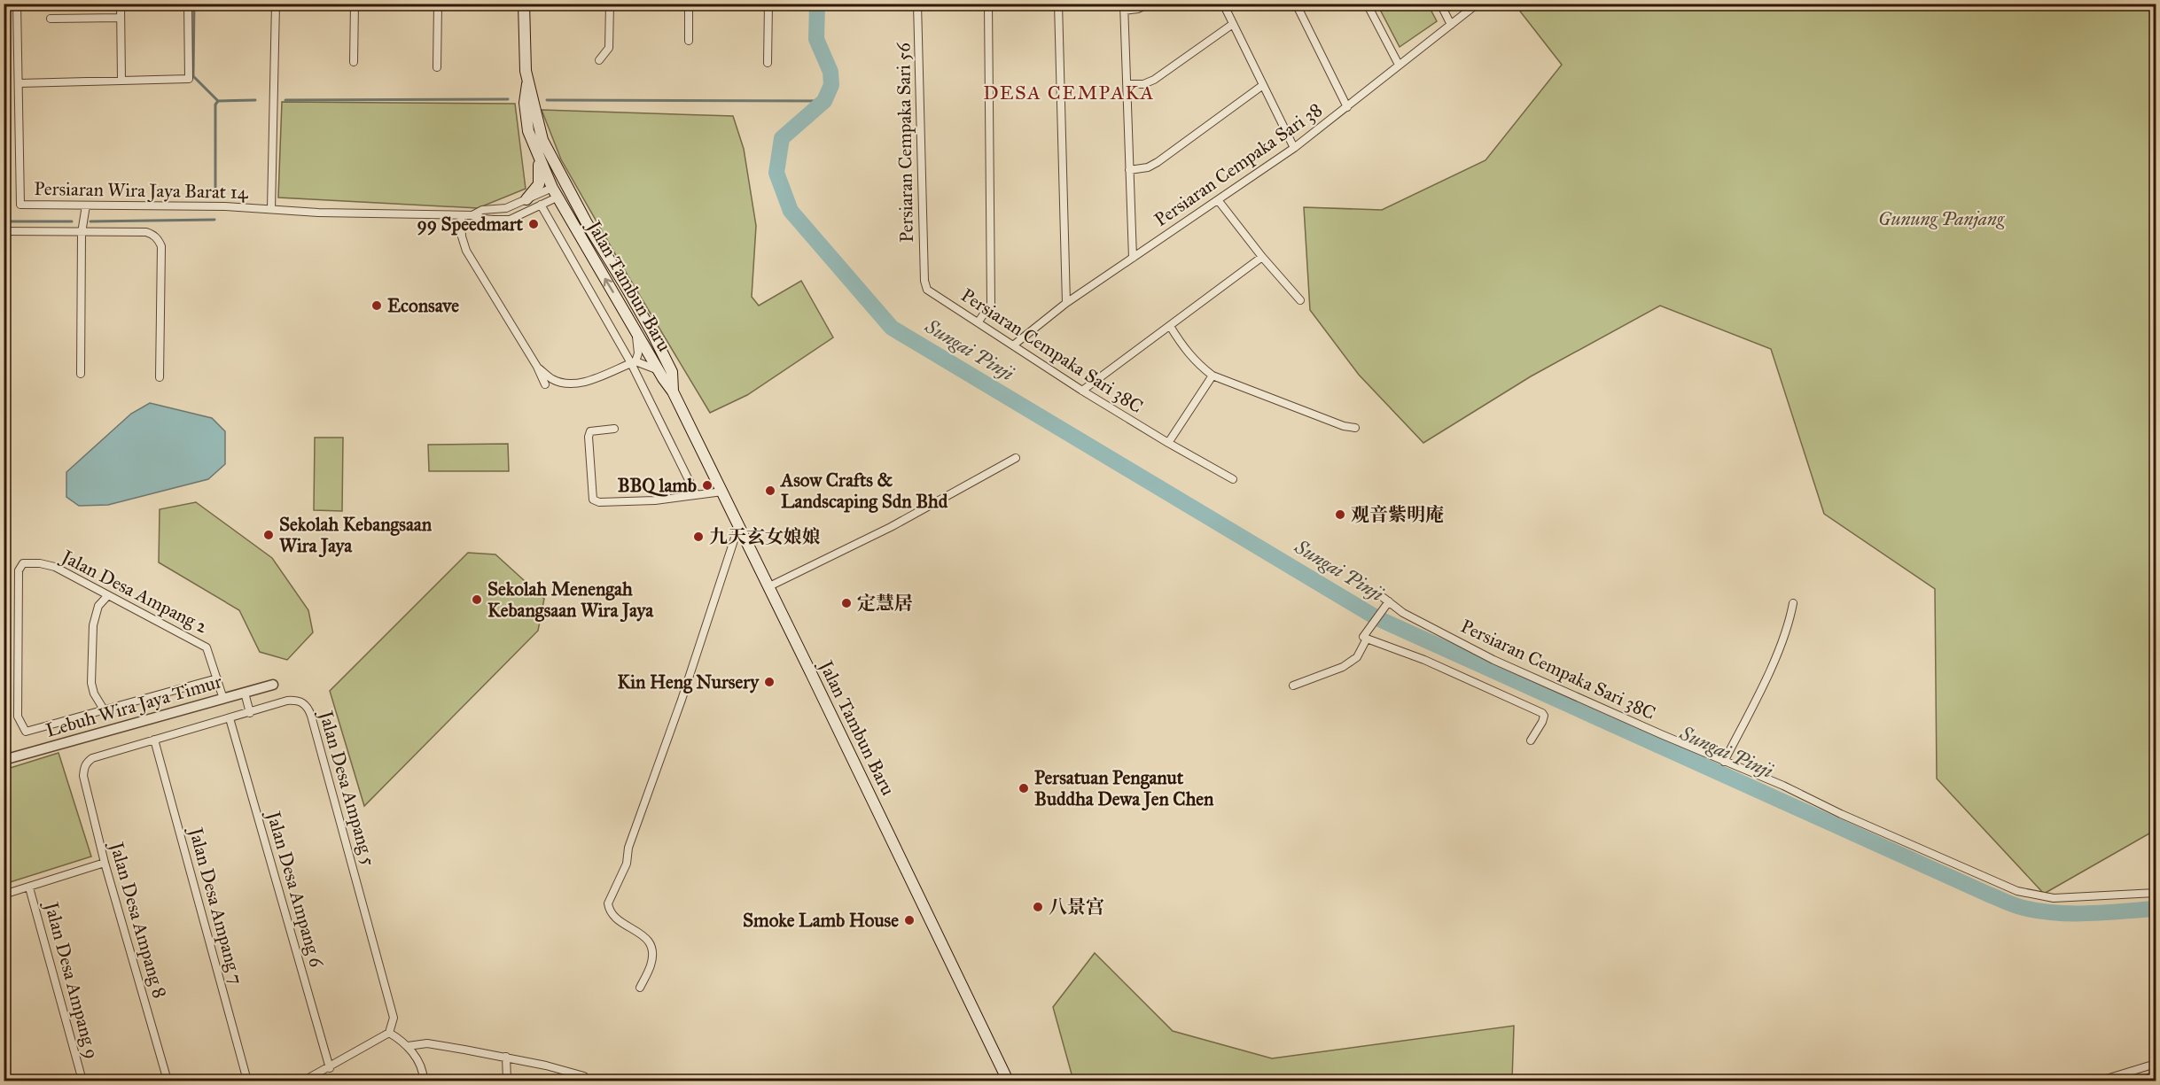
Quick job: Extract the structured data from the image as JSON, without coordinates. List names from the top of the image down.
{
  "streets": {
    "main road": ["Jalan Tambun Baru"],
    "street": [
      "Persiaran Cempaka Sari 56",
      "Persiaran Cempaka Sari 38",
      "Persiaran Wira Jaya Barat 14",
      "Persiaran Cempaka Sari 38C",
      "Jalan Desa Ampang 2",
      "Lebuh Wira Jaya Timur",
      "Jalan Desa Ampang 5",
      "Jalan Desa Ampang 6",
      "Jalan Desa Ampang 7",
      "Jalan Desa Ampang 8",
      "Jalan Desa Ampang 9"
    ]
  },
  "crossings": [
    ["Persiaran Cempaka Sari 56", "Persiaran Cempaka Sari 38C"],
    ["Persiaran Cempaka Sari 38", "Persiaran Cempaka Sari 38C"],
    ["Jalan Desa Ampang 2", "Lebuh Wira Jaya Timur"],
    ["Jalan Desa Ampang 5", "Jalan Desa Ampang 6"],
    ["Jalan Desa Ampang 5", "Jalan Desa Ampang 7"],
    ["Jalan Desa Ampang 5", "Jalan Desa Ampang 8"]
  ],
  "districts": ["DESA CEMPAKA"],
  "water": ["Sungai Pinji"],
  "parks": ["Gunung Panjang"],
  "places": [
    "99 Speedmart",
    "Econsave",
    "BBQ lamb",
    "Asow Crafts & Landscaping Sdn Bhd",
    "观音紫明庵",
    "Sekolah Kebangsaan Wira Jaya",
    "九天玄女娘娘",
    "Sekolah Menengah Kebangsaan Wira Jaya",
    "定慧居",
    "Kin Heng Nursery",
    "Persatuan Penganut Buddha Dewa Jen Chen",
    "八景宫",
    "Smoke Lamb House"
  ]
}
